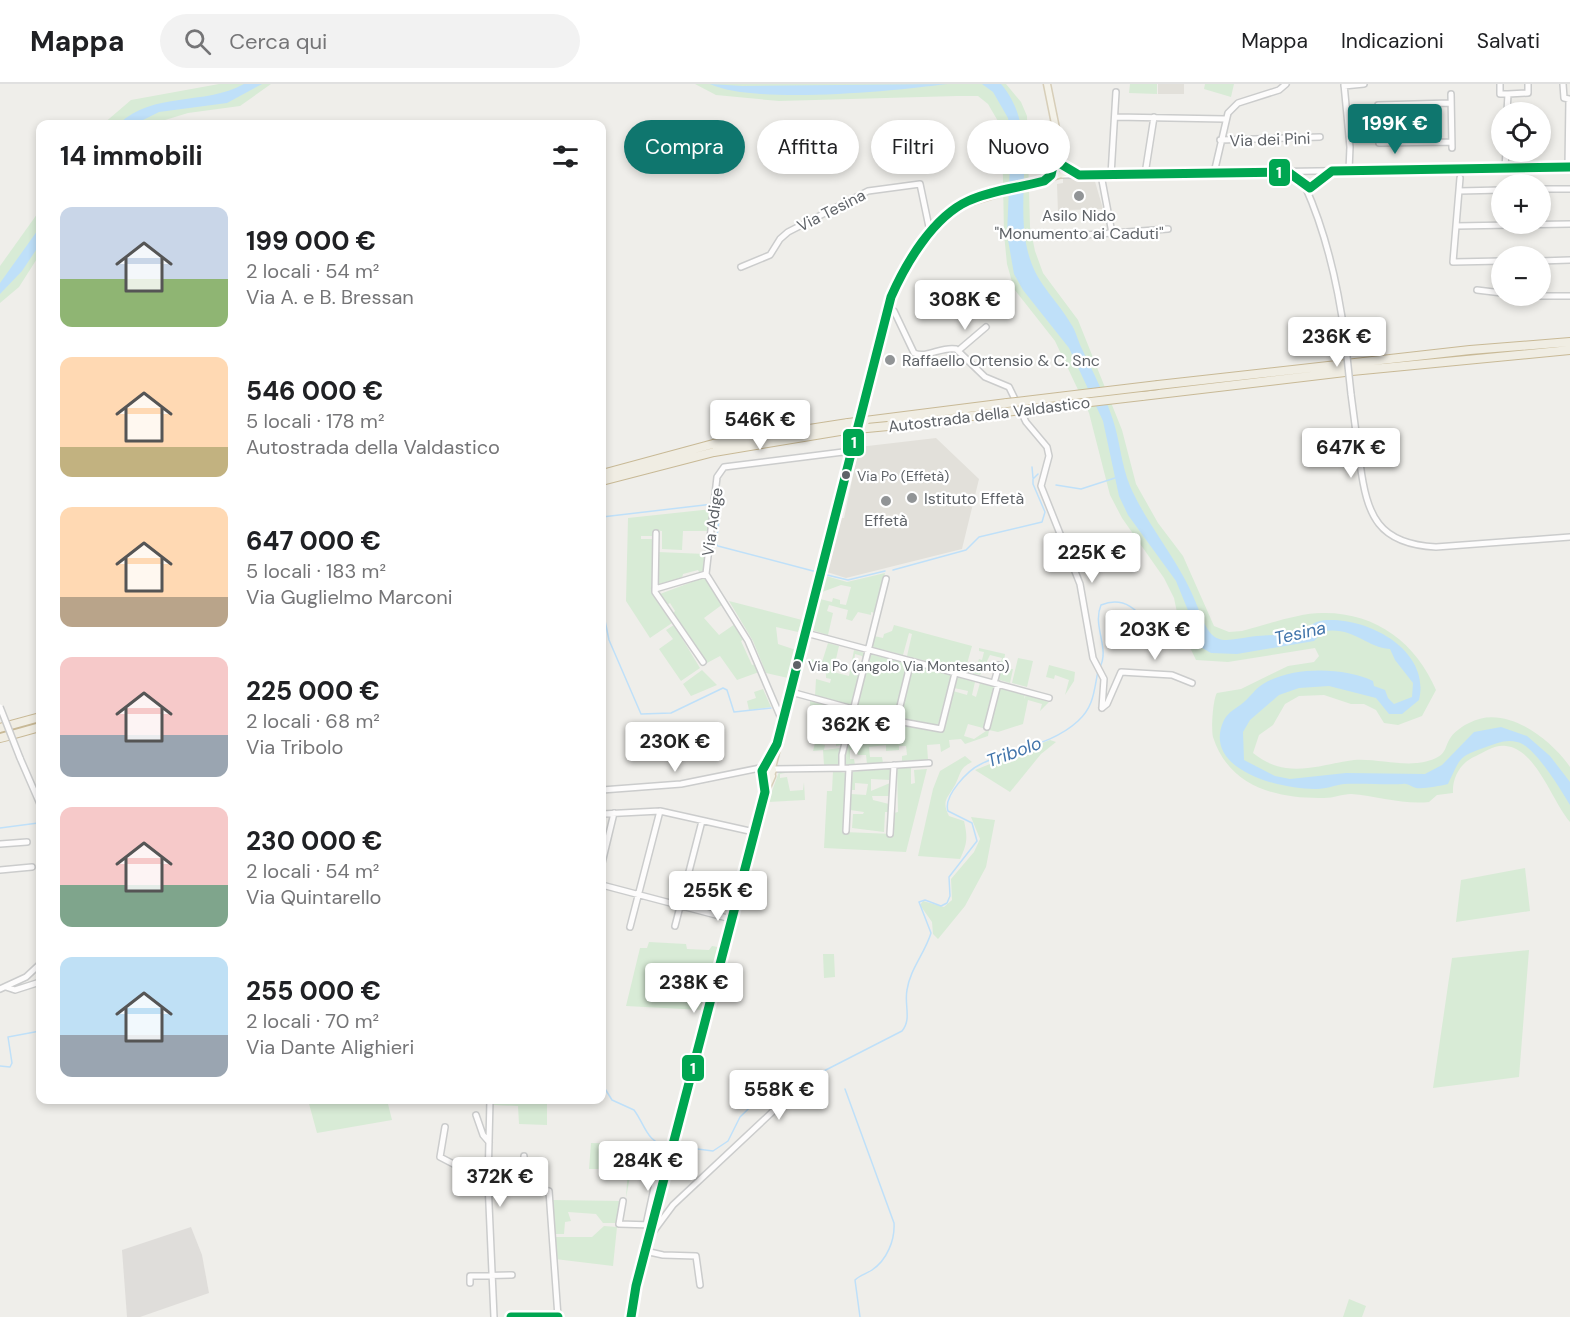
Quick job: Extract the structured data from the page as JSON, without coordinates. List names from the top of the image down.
{
  "streets": {
    "highway": ["Autostrada della Valdastico"],
    "street": ["Via dei Pini", "Via Tesina", "Via Adige"]
  },
  "water": ["Tesina", "Tribolo"],
  "places": [
    "Asilo Nido \"Monumento ai Caduti\"",
    "Raffaello Ortensio & C. Snc",
    "Via Po (Effetà)",
    "Istituto Effetà",
    "Effetà",
    "Via Po (angolo Via Montesanto)"
  ],
  "lines": ["transit line 1"],
  "page": {
    "header": "Mappa",
    "search": "Cerca qui",
    "nav": ["Mappa", "Indicazioni", "Salvati"],
    "map_buttons": ["+", "−"],
    "price": [
      "199K €",
      "308K €",
      "236K €",
      "546K €",
      "647K €",
      "225K €",
      "203K €",
      "362K €",
      "230K €",
      "255K €",
      "238K €",
      "558K €",
      "284K €",
      "372K €"
    ],
    "chip": [
      "Compra",
      "Affitta",
      "Filtri",
      "Nuovo"
    ],
    "heading": "14 immobili",
    "list": [
      {
        "name": "199 000 €",
        "note": "2 locali · 54 m² · Via A. e B. Bressan"
      },
      {
        "name": "546 000 €",
        "note": "5 locali · 178 m² · Autostrada della Valdastico"
      },
      {
        "name": "647 000 €",
        "note": "5 locali · 183 m² · Via Guglielmo Marconi"
      },
      {
        "name": "225 000 €",
        "note": "2 locali · 68 m² · Via Tribolo"
      },
      {
        "name": "230 000 €",
        "note": "2 locali · 54 m² · Via Quintarello"
      },
      {
        "name": "255 000 €",
        "note": "2 locali · 70 m² · Via Dante Alighieri"
      }
    ]
  }
}
